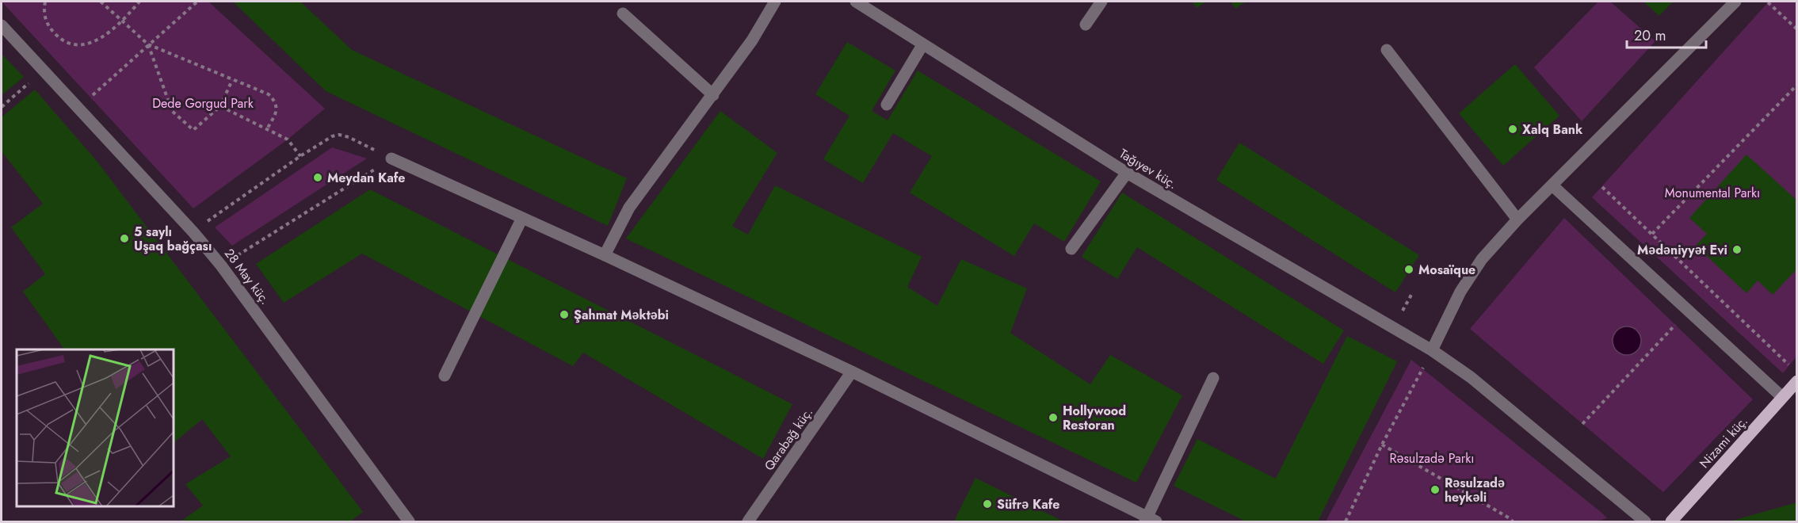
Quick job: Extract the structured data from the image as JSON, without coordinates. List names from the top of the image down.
{
  "streets": {
    "main road": ["Nizami küç."],
    "street": ["Tağıyev küç.", "28 May küç.", "Qarabağ küç."]
  },
  "parks": ["Dede Gorgud Park", "Monumental Parkı", "Rəsulzadə Parkı"],
  "places": [
    "Xalq Bank",
    "Meydan Kafe",
    "5 saylı Uşaq bağçası",
    "Mədəniyyət Evi",
    "Mosaïque",
    "Şahmat Məktəbi",
    "Hollywood Restoran",
    "Rəsulzadə heykəli",
    "Süfrə Kafe"
  ],
  "scale_bar": "20 m"
}
